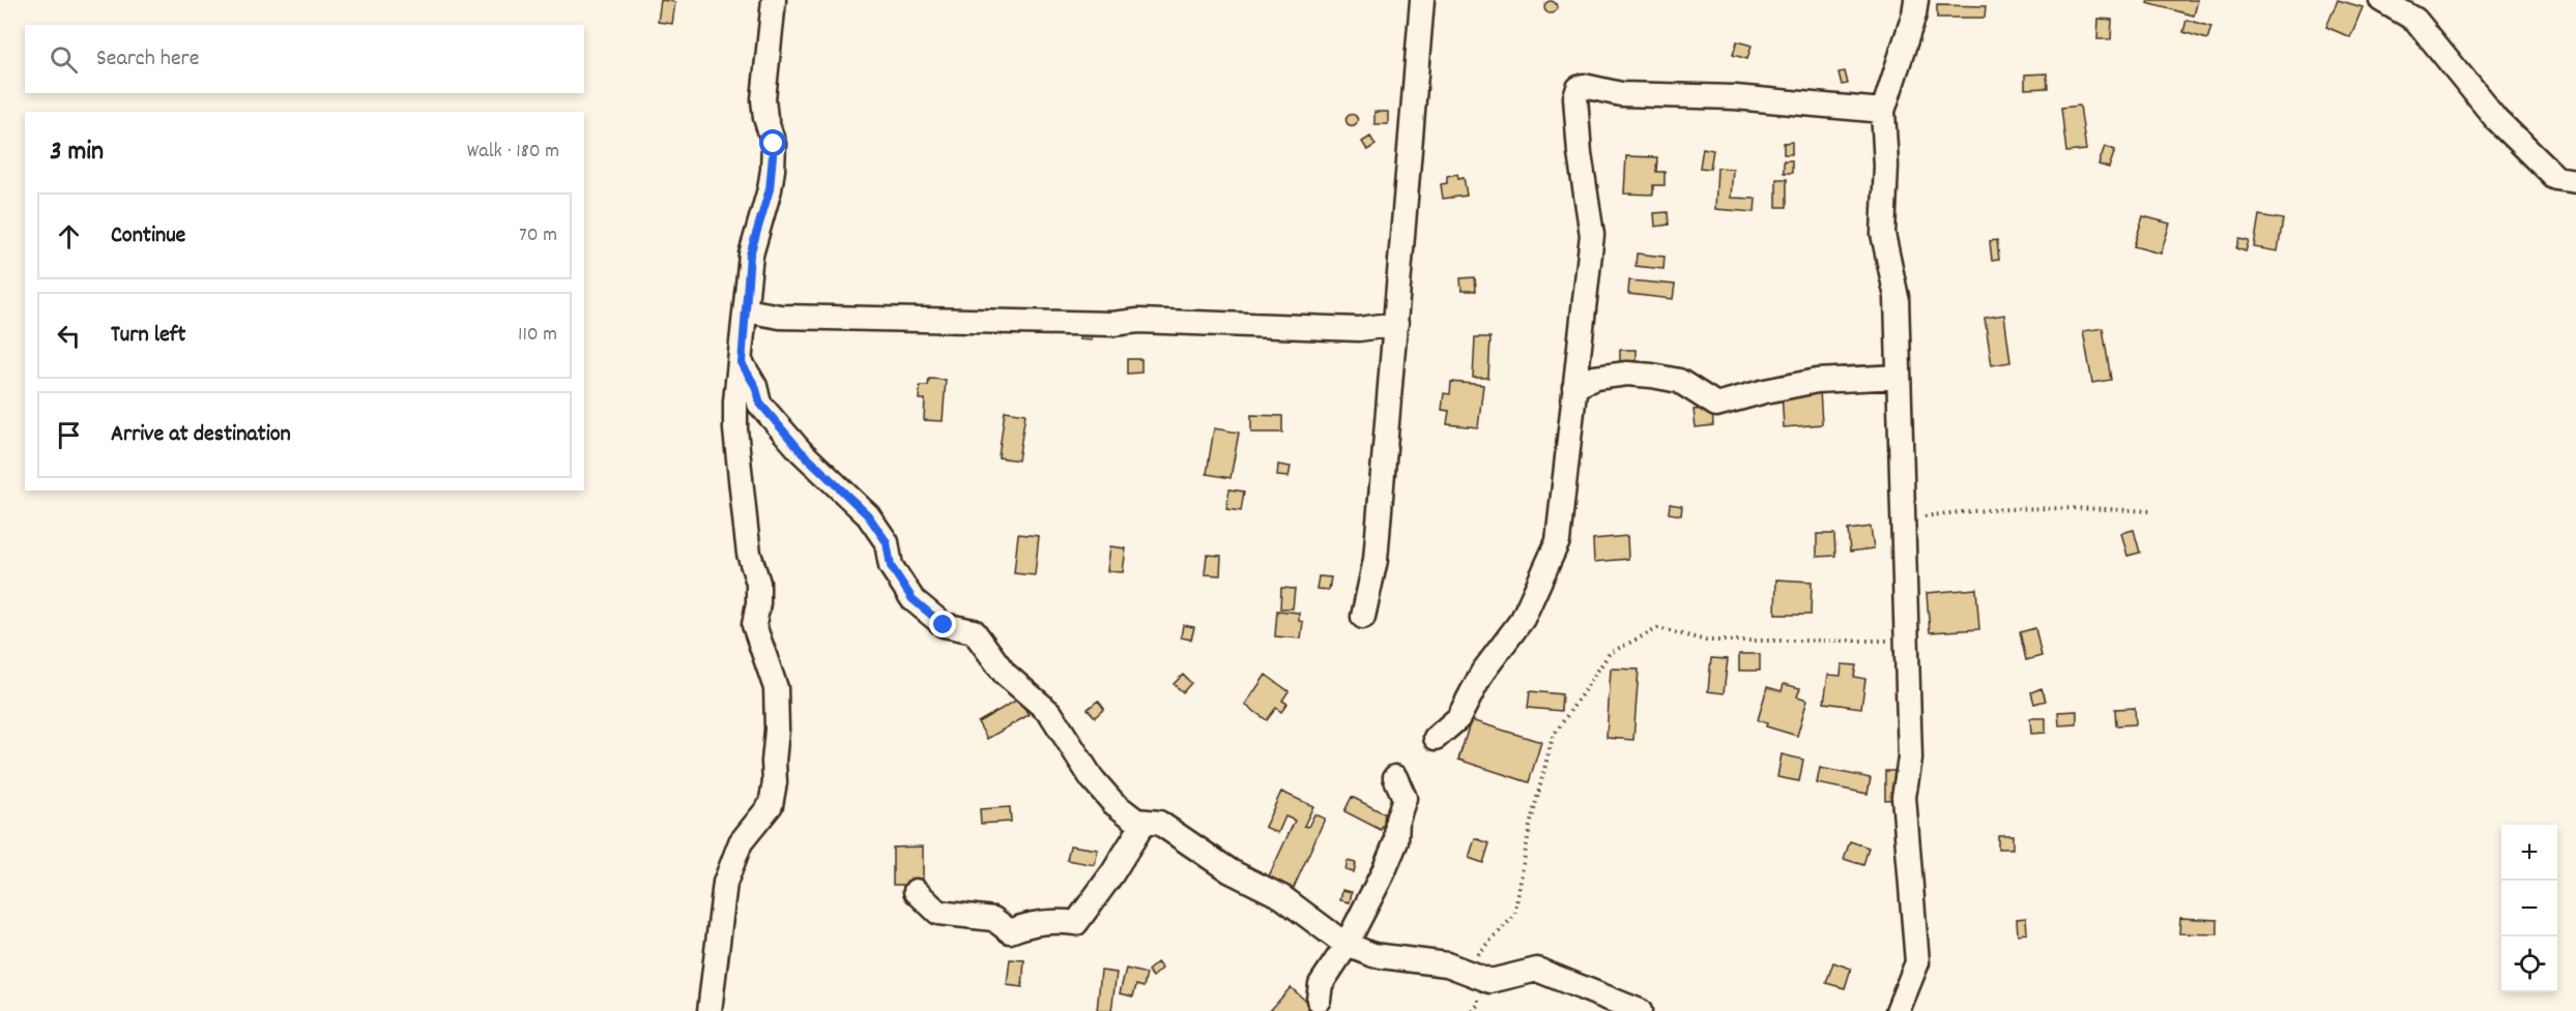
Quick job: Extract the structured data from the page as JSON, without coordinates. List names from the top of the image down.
{
  "page": {
    "search": "Search here",
    "heading": ["3 min", "Walk · 180 m"],
    "list": [
      ["Continue", "70 m"],
      ["Turn left", "110 m"],
      "Arrive at destination"
    ],
    "map_buttons": ["+", "−"]
  }
}
